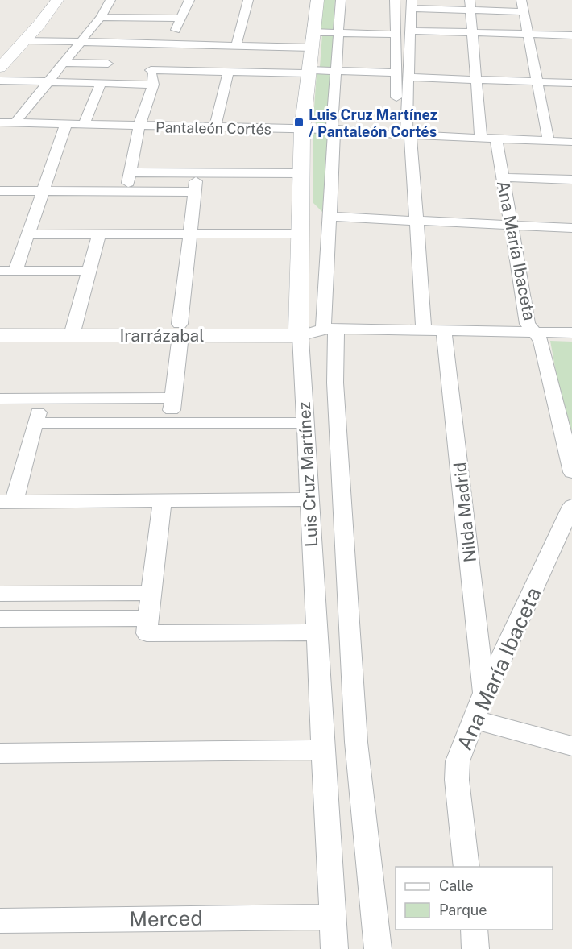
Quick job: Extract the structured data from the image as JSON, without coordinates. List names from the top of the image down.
{
  "streets": {
    "street": [
      "Pantaleón Cortés",
      "Ana María Ibaceta",
      "Irarrázabal",
      "Luis Cruz Martínez",
      "Nilda Madrid",
      "Merced"
    ]
  },
  "crossings": [
    ["Pantaleón Cortés", "Ana María Ibaceta"],
    ["Pantaleón Cortés", "Luis Cruz Martínez"],
    ["Ana María Ibaceta", "Irarrázabal"],
    ["Ana María Ibaceta", "Nilda Madrid"],
    ["Irarrázabal", "Luis Cruz Martínez"],
    ["Irarrázabal", "Nilda Madrid"],
    ["Luis Cruz Martínez", "Merced"]
  ],
  "places": {
    "transit": ["Luis Cruz Martínez / Pantaleón Cortés"]
  },
  "legend": ["Calle", "Parque"]
}
